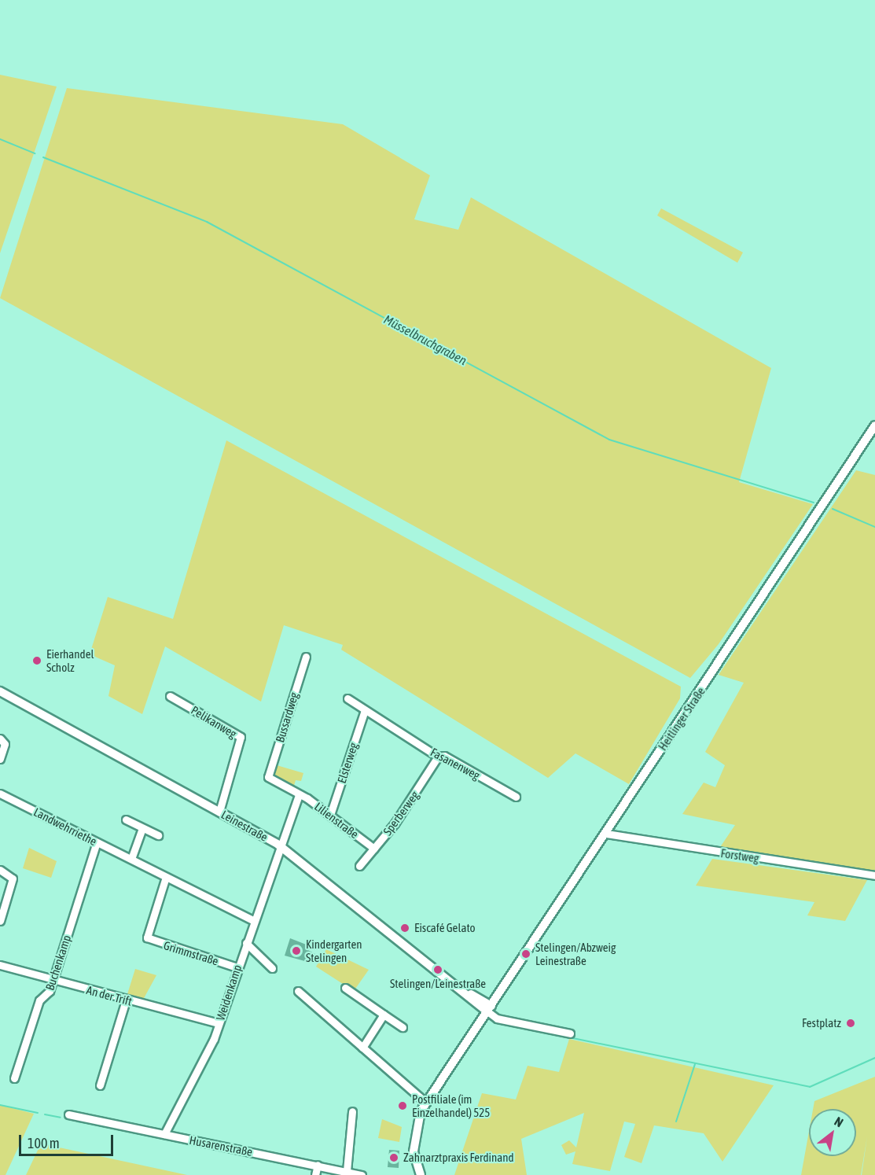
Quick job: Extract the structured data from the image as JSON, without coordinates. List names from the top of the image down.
{
  "streets": {
    "street": [
      "Bussardweg",
      "Heitlinger Straße",
      "Pelikanweg",
      "Elsterweg",
      "Fasanenweg",
      "Sperberweg",
      "Lilienstraße",
      "Leinestraße",
      "Landwehrriethe",
      "Forstweg",
      "Grimmstraße",
      "Buchenkamp",
      "Weidenkamp",
      "An der Trift",
      "Husarenstraße"
    ]
  },
  "crossings": [
    ["Bussardweg", "Lilienstraße"],
    ["Heitlinger Straße", "Leinestraße"],
    ["Heitlinger Straße", "Forstweg"],
    ["Pelikanweg", "Leinestraße"],
    ["Elsterweg", "Fasanenweg"],
    ["Elsterweg", "Lilienstraße"],
    ["Fasanenweg", "Sperberweg"],
    ["Sperberweg", "Lilienstraße"],
    ["Leinestraße", "Weidenkamp"],
    ["Landwehrriethe", "Grimmstraße"],
    ["Landwehrriethe", "Buchenkamp"],
    ["Landwehrriethe", "Weidenkamp"],
    ["Grimmstraße", "Weidenkamp"],
    ["Buchenkamp", "An der Trift"],
    ["Weidenkamp", "An der Trift"],
    ["Weidenkamp", "Husarenstraße"]
  ],
  "water": ["Müsselbruchgraben"],
  "places": [
    "Eierhandel Scholz",
    "Eiscafé Gelato",
    "Kindergarten Stelingen",
    "Stelingen/Abzweig Leinestraße",
    "Stelingen/Leinestraße",
    "Festplatz",
    "Postfiliale (im Einzelhandel) 525",
    "Zahnarztpraxis Ferdinand"
  ],
  "scale_bar": "100 m",
  "north": "top right"
}
